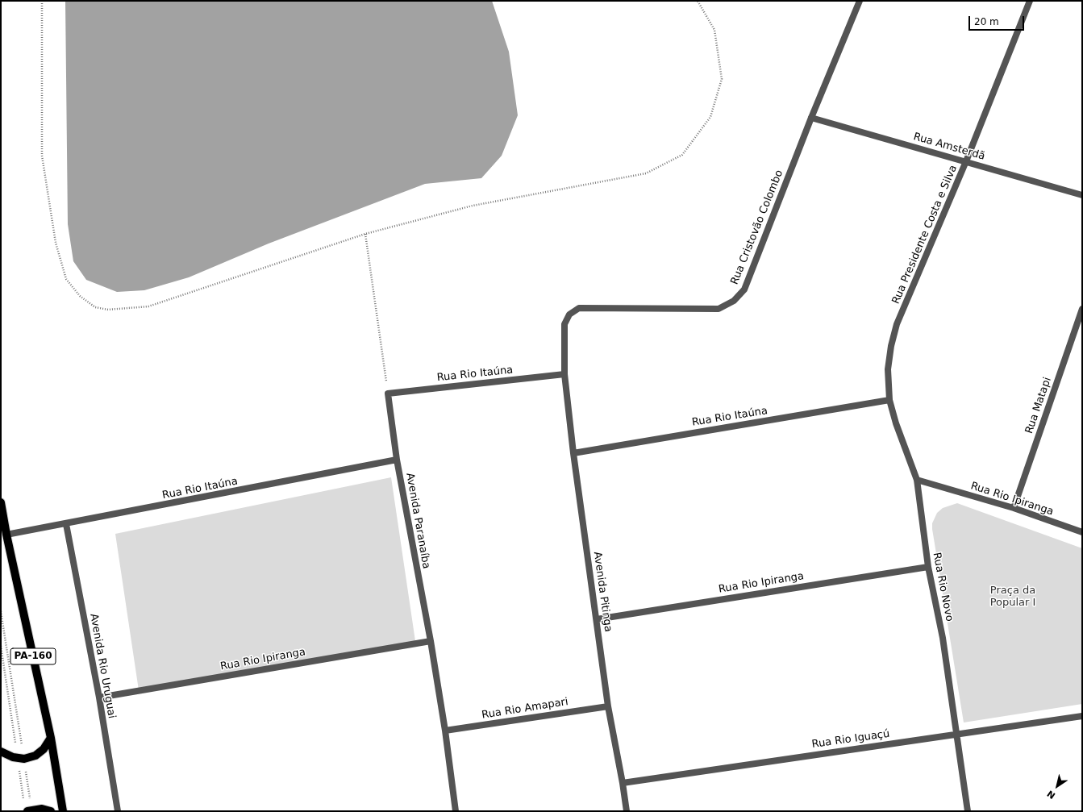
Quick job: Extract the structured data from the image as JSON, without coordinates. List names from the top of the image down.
{
  "streets": {
    "main road": ["PA-160"],
    "street": [
      "Rua Amsterdã",
      "Rua Cristovão Colombo",
      "Rua Presidente Costa e Silva",
      "Rua Rio Itaúna",
      "Rua Matapi",
      "Rua Rio Ipiranga",
      "Avenida Paranaíba",
      "Rua Rio Novo",
      "Avenida Pitinga",
      "Avenida Rio Uruguai",
      "Rua Rio Amapari",
      "Rua Rio Iguaçú"
    ]
  },
  "crossings": [
    ["Rua Amsterdã", "Rua Cristovão Colombo"],
    ["Rua Amsterdã", "Rua Presidente Costa e Silva"],
    ["Rua Cristovão Colombo", "Rua Rio Itaúna"],
    ["Rua Cristovão Colombo", "Avenida Pitinga"],
    ["Rua Presidente Costa e Silva", "Rua Rio Novo"],
    ["Rua Rio Itaúna", "Avenida Paranaíba"],
    ["Rua Rio Itaúna", "Rua Rio Novo"],
    ["Rua Rio Itaúna", "Avenida Pitinga"],
    ["Rua Rio Itaúna", "PA-160"],
    ["Rua Rio Itaúna", "Avenida Rio Uruguai"],
    ["Rua Matapi", "Rua Rio Ipiranga"],
    ["Rua Rio Ipiranga", "Avenida Paranaíba"],
    ["Rua Rio Ipiranga", "Rua Rio Novo"],
    ["Rua Rio Ipiranga", "Avenida Pitinga"],
    ["Rua Rio Ipiranga", "Avenida Rio Uruguai"],
    ["Avenida Paranaíba", "Rua Rio Amapari"],
    ["Rua Rio Novo", "Rua Rio Iguaçú"],
    ["Avenida Pitinga", "Rua Rio Amapari"],
    ["Avenida Pitinga", "Rua Rio Iguaçú"]
  ],
  "parks": ["Praça da Popular I"],
  "scale_bar": "20 m",
  "north": "bottom left"
}
